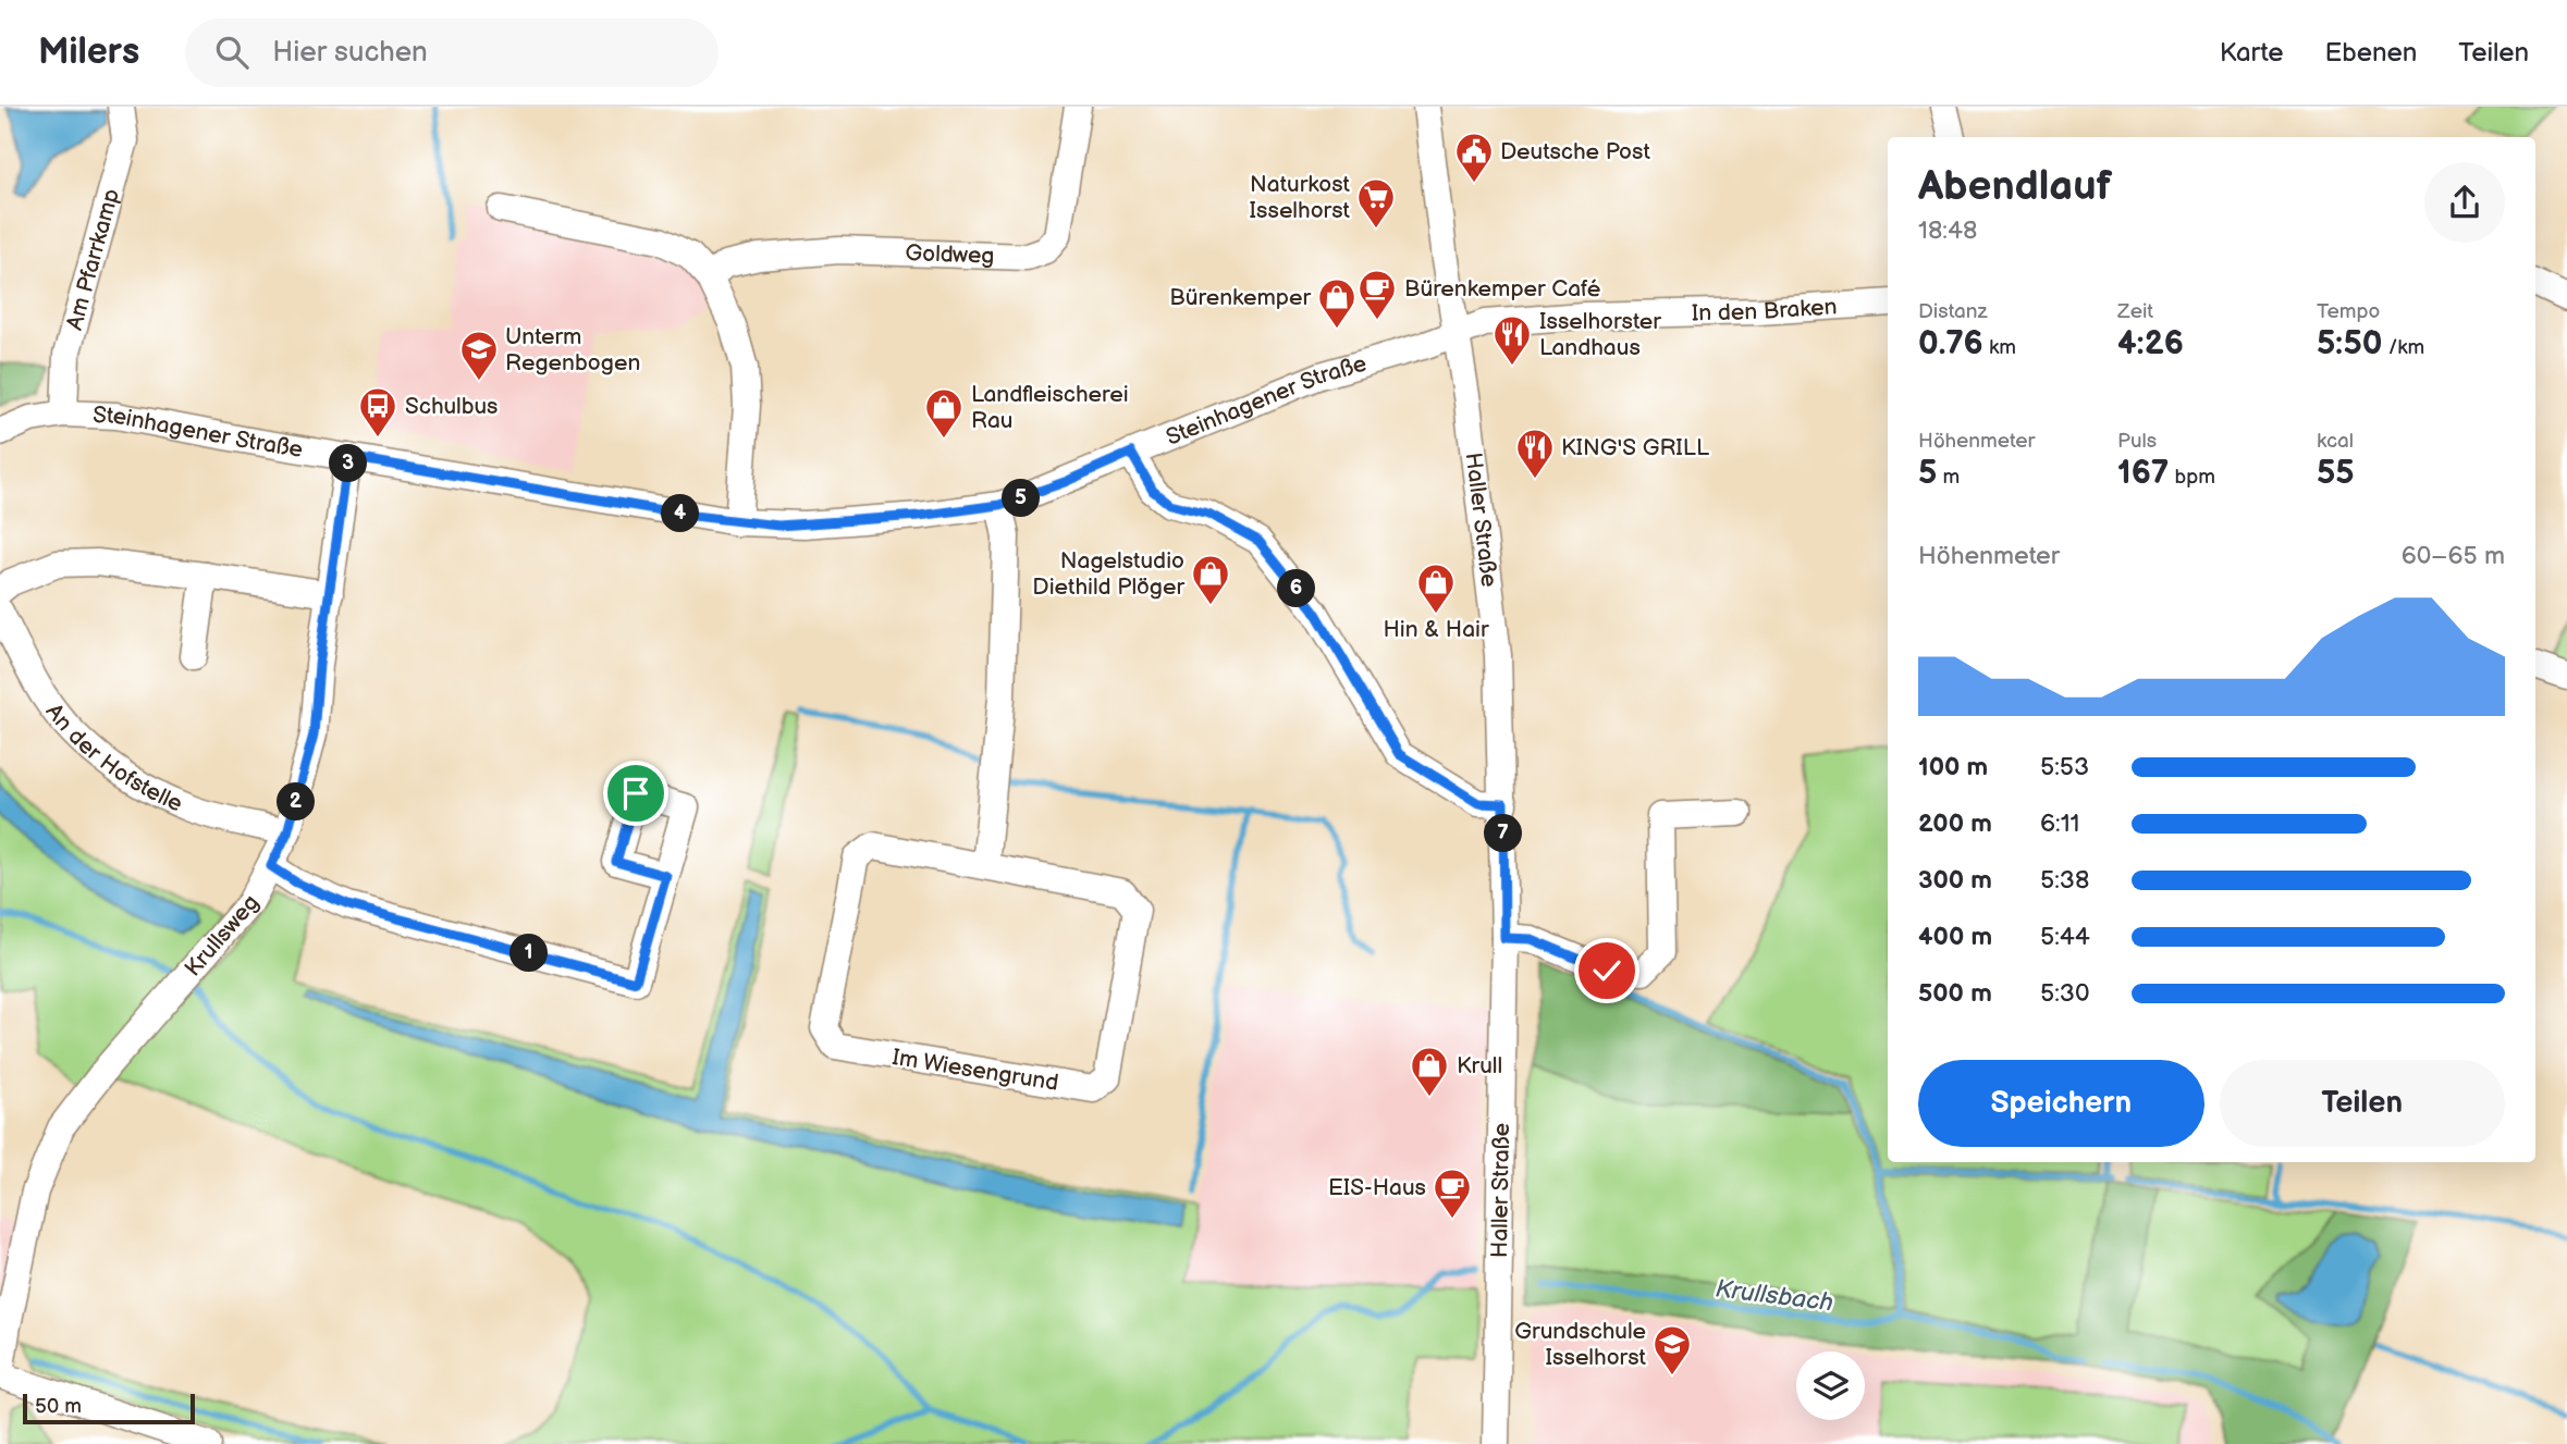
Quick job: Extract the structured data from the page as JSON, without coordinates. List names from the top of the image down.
{
  "streets": {
    "street": [
      "Goldweg",
      "Am Pfarrkamp",
      "In den Braken",
      "Steinhagener Straße",
      "Haller Straße",
      "An der Hofstelle",
      "Krullsweg",
      "Im Wiesengrund"
    ]
  },
  "crossings": [
    ["Am Pfarrkamp", "Steinhagener Straße"],
    ["In den Braken", "Steinhagener Straße"],
    ["In den Braken", "Haller Straße"],
    ["Steinhagener Straße", "Haller Straße"],
    ["Steinhagener Straße", "Krullsweg"],
    ["An der Hofstelle", "Krullsweg"]
  ],
  "water": ["Krullsbach"],
  "places": {
    "public building": ["Deutsche Post"],
    "supermarket": ["Naturkost Isselhorst"],
    "cafe": ["Bürenkemper Café", "EIS-Haus"],
    "shop": [
      "Bürenkemper",
      "Landfleischerei Rau",
      "Nagelstudio Diethild Plöger",
      "Hin & Hair",
      "Krull"
    ],
    "restaurant": ["Isselhorster Landhaus", "KING'S GRILL"],
    "school or university": ["Unterm Regenbogen", "Grundschule Isselhorst"],
    "bus stop": ["Schulbus"]
  },
  "scale_bar": "50 m",
  "page": {
    "header": "Milers",
    "search": "Hier suchen",
    "nav": ["Karte", "Ebenen", "Teilen"],
    "heading": ["Abendlauf", "18:48"],
    "stats": [
      ["Distanz", "0.76 km"],
      ["Zeit", "4:26"],
      ["Tempo", "5:50 /km"],
      ["Höhenmeter", "5 m"],
      ["Puls", "167 bpm"],
      ["kcal", "55"]
    ],
    "pins": [
      "3",
      "5",
      "4",
      "6",
      "2",
      "7",
      "1"
    ],
    "chart": ["Höhenmeter", "60–65 m"],
    "list": [
      {
        "name": "100 m",
        "note": "5:53"
      },
      {
        "name": "200 m",
        "note": "6:11"
      },
      {
        "name": "300 m",
        "note": "5:38"
      },
      {
        "name": "400 m",
        "note": "5:44"
      },
      {
        "name": "500 m",
        "note": "5:30"
      }
    ],
    "buttons": ["Speichern", "Teilen"],
    "scale": "50 m"
  }
}
